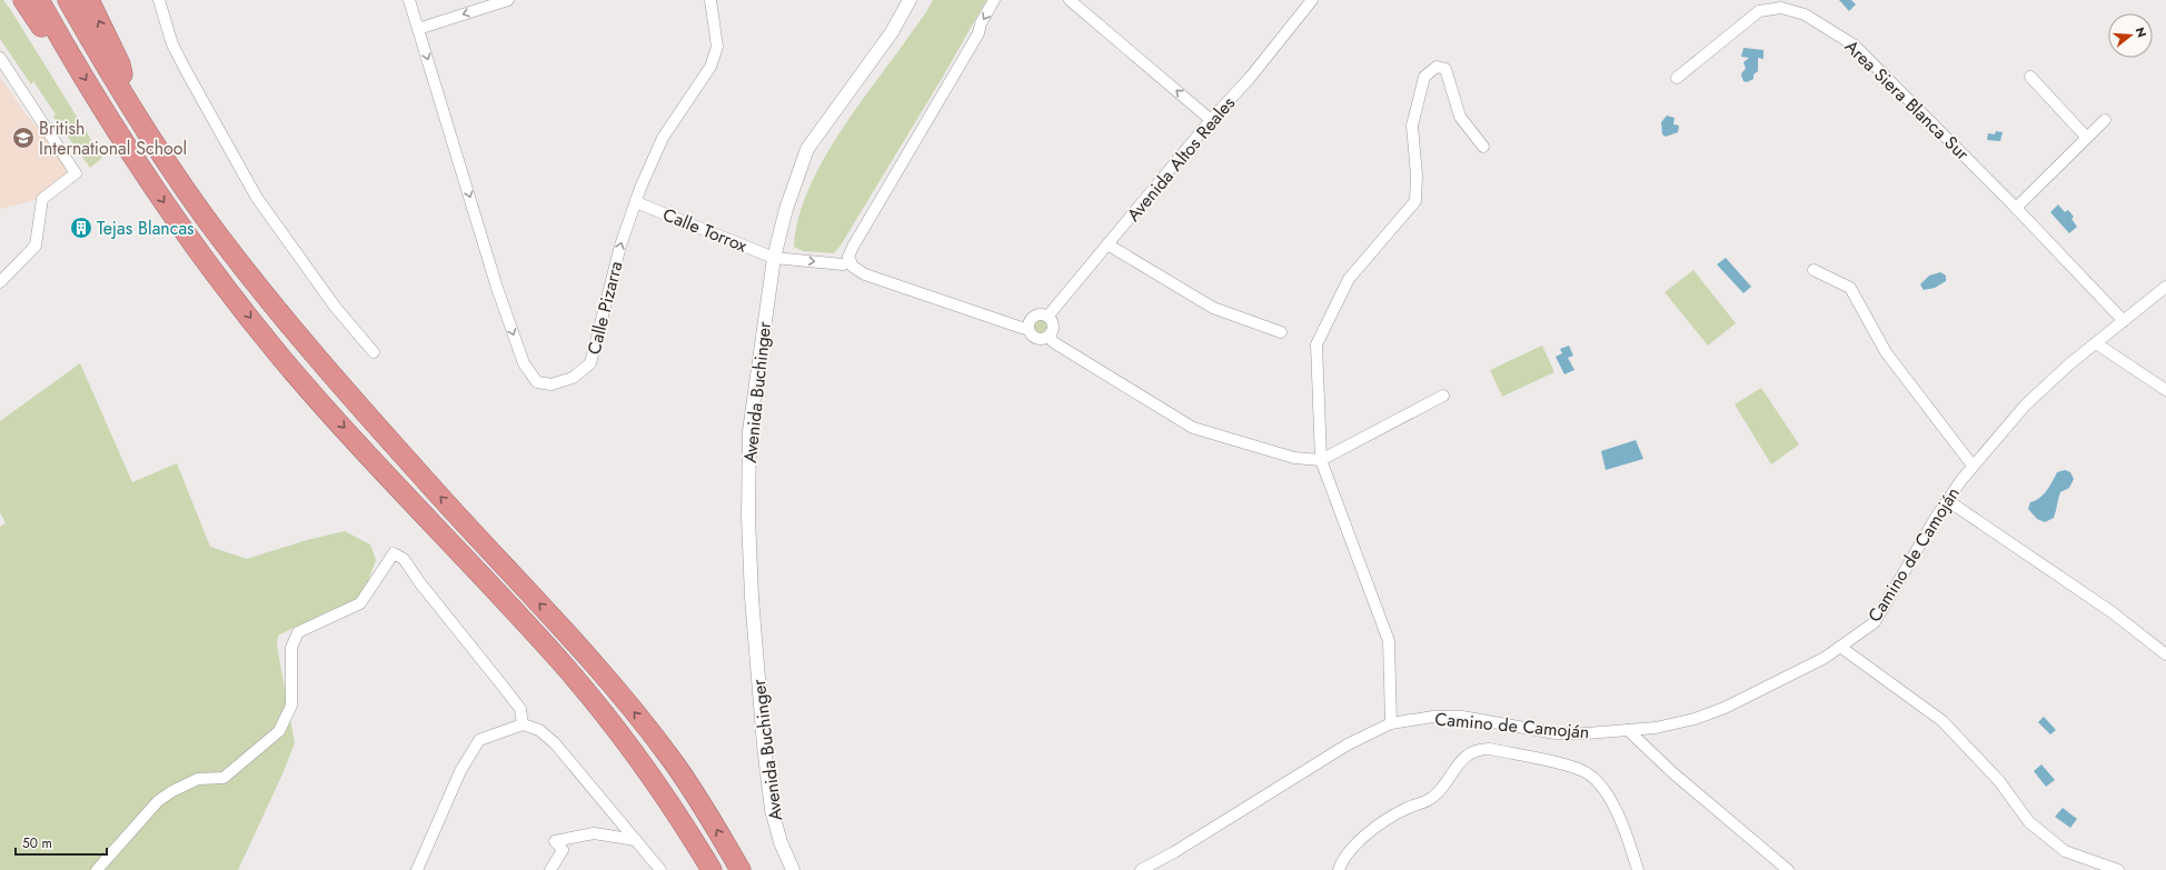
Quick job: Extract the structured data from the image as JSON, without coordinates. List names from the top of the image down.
{
  "streets": {
    "street": [
      "Area Siera Blanca Sur",
      "Avenida Altos Reales",
      "Calle Torrox",
      "Calle Pizarra",
      "Avenida Buchinger",
      "Camino de Camoján"
    ]
  },
  "crossings": [
    ["Area Siera Blanca Sur", "Camino de Camoján"],
    ["Calle Torrox", "Calle Pizarra"],
    ["Calle Torrox", "Avenida Buchinger"]
  ],
  "places": {
    "school or university": ["British International School"],
    "building": ["Tejas Blancas"]
  },
  "scale_bar": "50 m",
  "north": "right"
}
